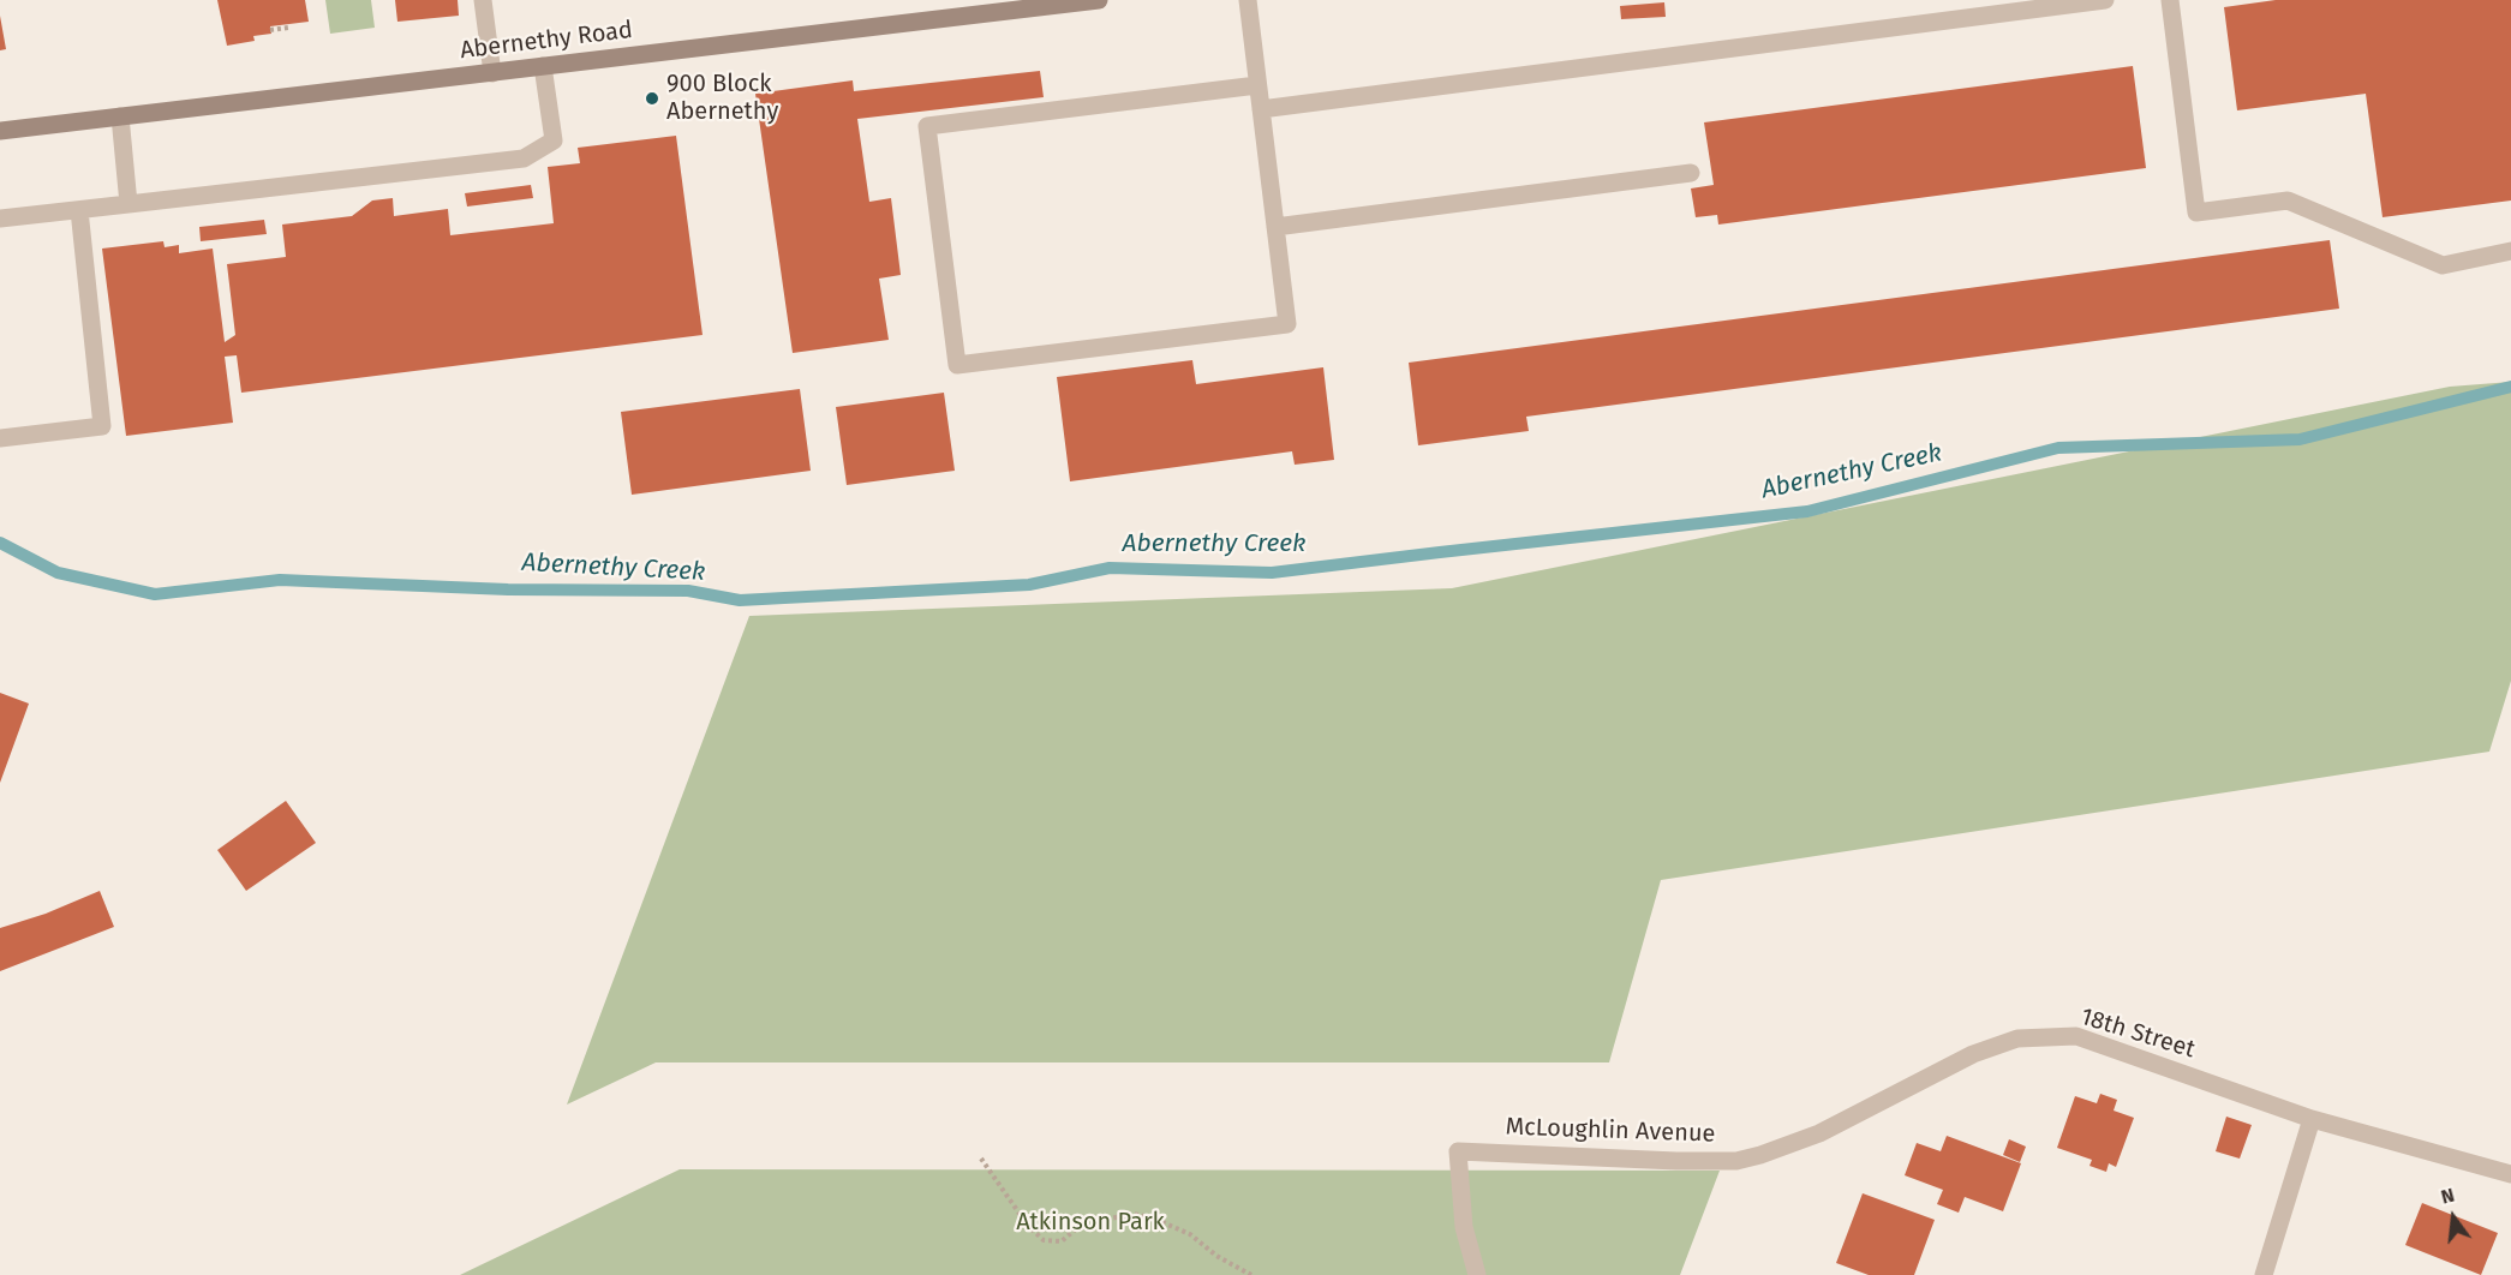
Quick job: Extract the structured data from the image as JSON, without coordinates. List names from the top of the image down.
{
  "streets": {
    "main road": ["Abernethy Road"],
    "street": ["18th Street", "McLoughlin Avenue"]
  },
  "crossings": [
    ["18th Street", "McLoughlin Avenue"]
  ],
  "water": ["Abernethy Creek"],
  "parks": ["Atkinson Park"],
  "places": ["900 Block Abernethy"],
  "north": "top"
}
